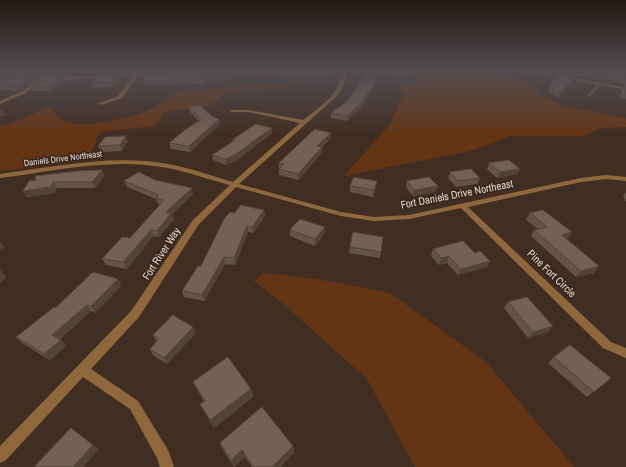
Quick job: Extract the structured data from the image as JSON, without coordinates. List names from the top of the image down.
{
  "streets": {
    "street": [
      "Daniels Drive Northeast",
      "Fort Daniels Drive Northeast",
      "Fort River Way",
      "Pine Fort Circle"
    ]
  },
  "crossings": [
    ["Daniels Drive Northeast", "Fort Daniels Drive Northeast"],
    ["Fort Daniels Drive Northeast", "Fort River Way"],
    ["Fort Daniels Drive Northeast", "Pine Fort Circle"]
  ]
}
